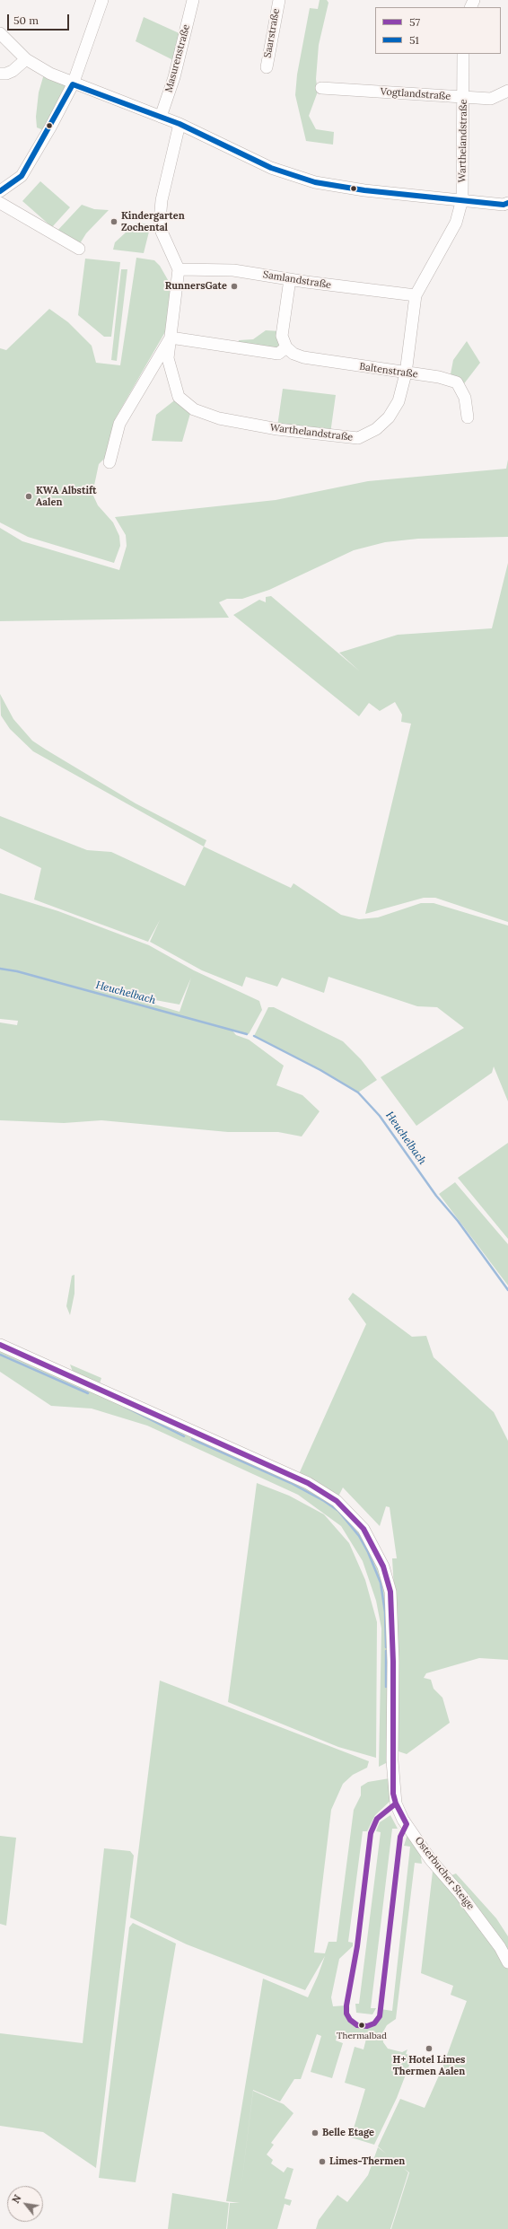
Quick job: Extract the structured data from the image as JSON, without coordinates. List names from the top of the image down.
{
  "streets": {
    "street": [
      "Saarstraße",
      "Masurenstraße",
      "Vogtlandstraße",
      "Warthelandstraße",
      "Samlandstraße",
      "Baltenstraße",
      "Osterbucher Steige"
    ]
  },
  "crossings": [
    ["Vogtlandstraße", "Warthelandstraße"],
    ["Warthelandstraße", "Samlandstraße"],
    ["Warthelandstraße", "Baltenstraße"]
  ],
  "water": ["Heuchelbach"],
  "places": [
    "Kindergarten Zochental",
    "RunnersGate",
    "KWA Albstift Aalen",
    "Thermalbad",
    "H+ Hotel Limes Thermen Aalen",
    "Belle Etage",
    "Limes-Thermen"
  ],
  "lines": ["transit line 51", "transit line 57"],
  "legend": ["57", "51"],
  "scale_bar": "50 m",
  "north": "top left"
}
